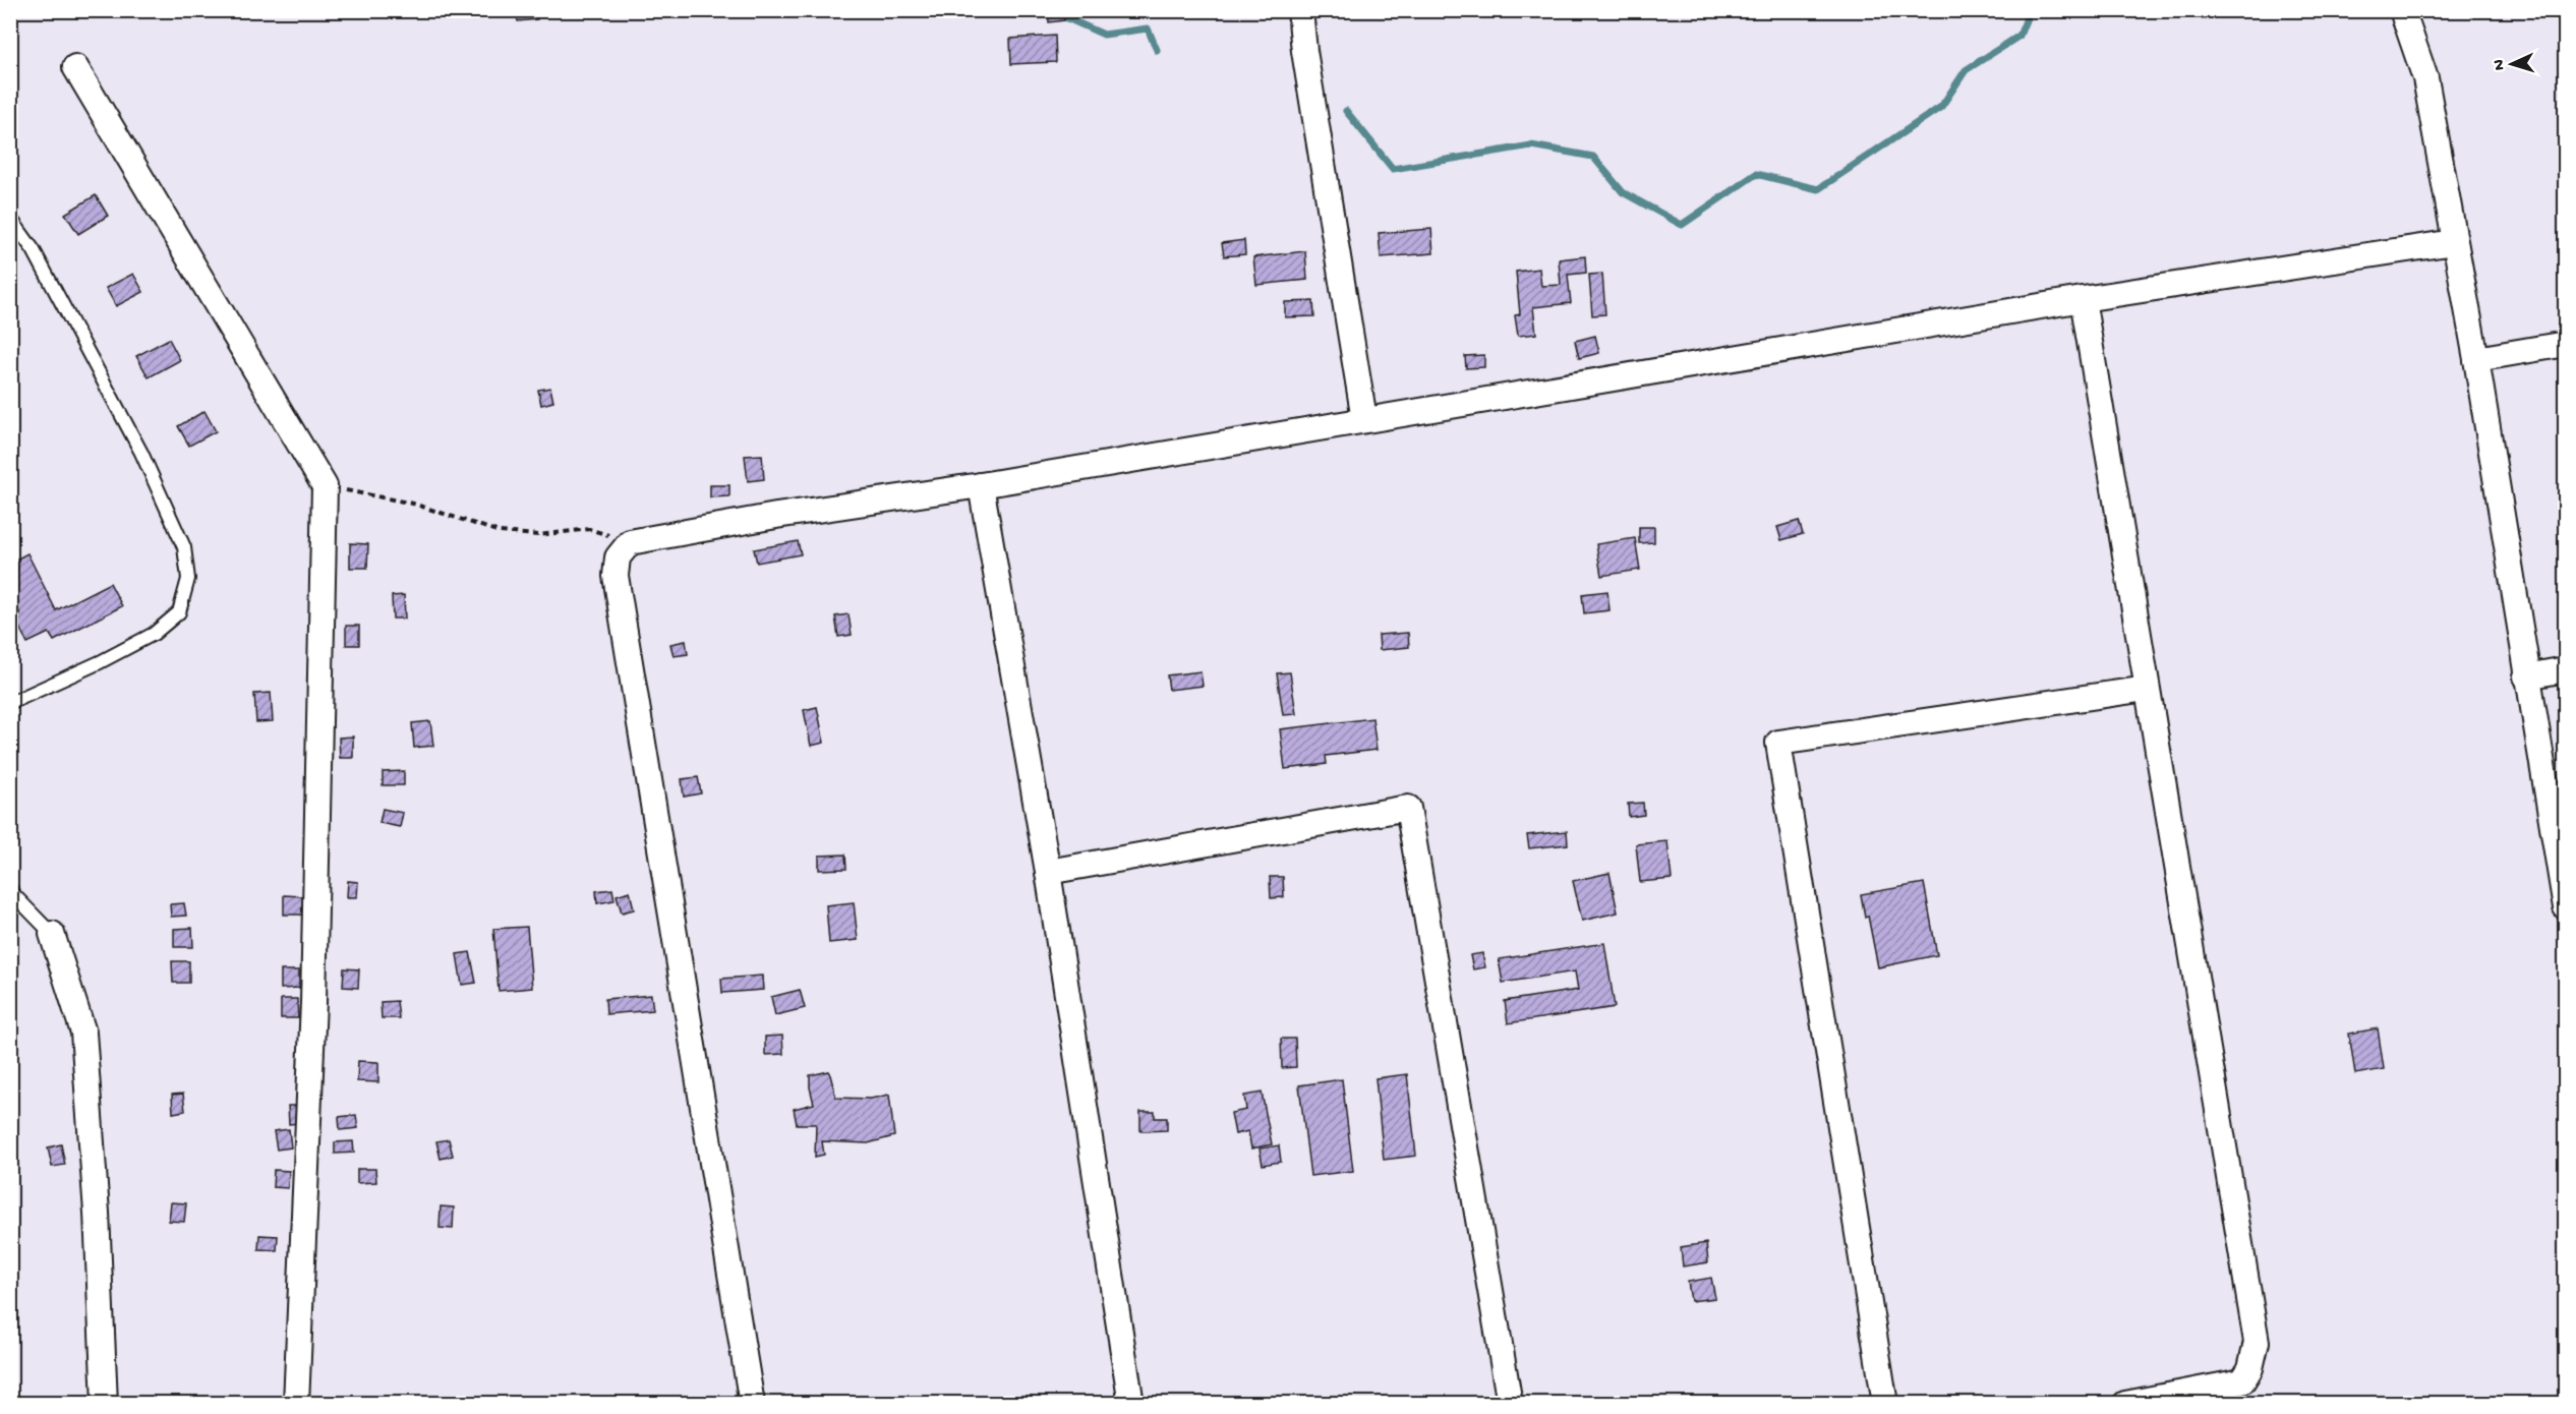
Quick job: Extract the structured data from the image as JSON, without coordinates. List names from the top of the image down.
{
  "north": "left"
}
